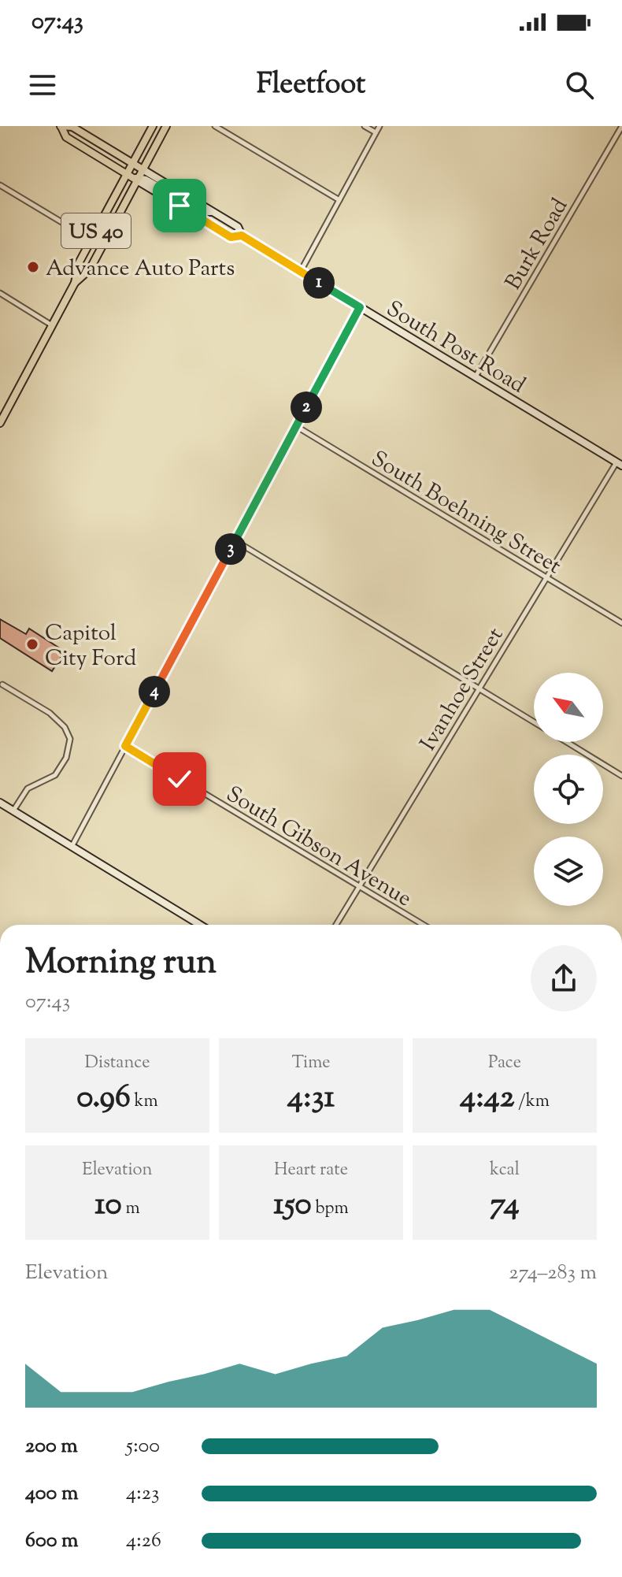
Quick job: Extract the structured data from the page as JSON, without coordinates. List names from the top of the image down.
{
  "streets": {
    "main road": ["US 40", "South Post Road"],
    "street": [
      "Burk Road",
      "South Boehning Street",
      "Ivanhoe Street",
      "South Gibson Avenue"
    ]
  },
  "crossings": [
    ["US 40", "South Post Road"],
    ["Burk Road", "South Post Road"],
    ["South Post Road", "Ivanhoe Street"],
    ["South Boehning Street", "Ivanhoe Street"],
    ["Ivanhoe Street", "South Gibson Avenue"]
  ],
  "places": ["Advance Auto Parts", "Capitol City Ford"],
  "north": "top left",
  "page": {
    "status": "07:43",
    "header": "Fleetfoot",
    "pins": [
      "1",
      "2",
      "3",
      "4"
    ],
    "heading": ["Morning run", "07:43"],
    "stats": [
      ["Distance", "0.96 km"],
      ["Time", "4:31"],
      ["Pace", "4:42 /km"],
      ["Elevation", "10 m"],
      ["Heart rate", "150 bpm"],
      ["kcal", "74"]
    ],
    "chart": ["Elevation", "274–283 m"],
    "list": [
      {
        "name": "200 m",
        "note": "5:00"
      },
      {
        "name": "400 m",
        "note": "4:23"
      },
      {
        "name": "600 m",
        "note": "4:26"
      }
    ]
  }
}
